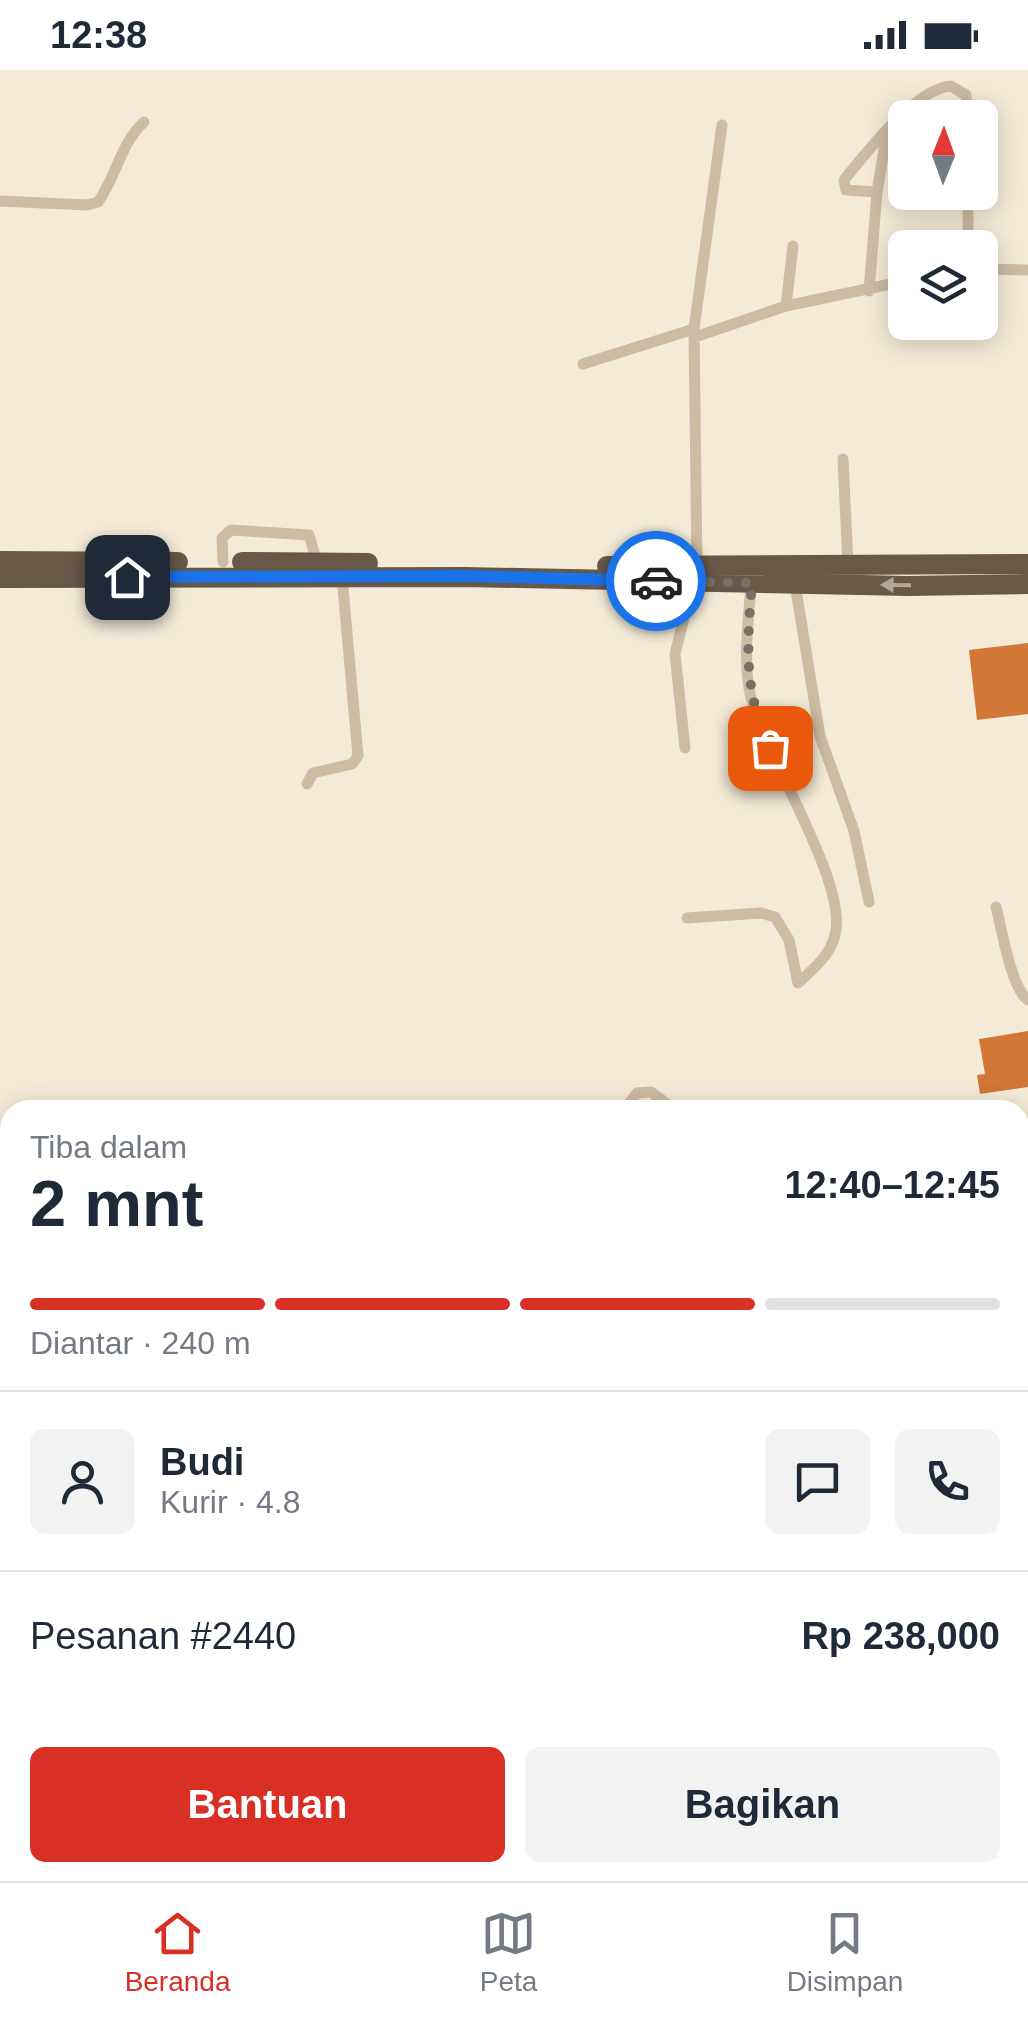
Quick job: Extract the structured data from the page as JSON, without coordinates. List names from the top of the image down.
{
  "north": "top",
  "page": {
    "status": "12:38",
    "heading": ["2 mnt", "Tiba dalam", "12:40–12:45"],
    "panel": [
      "Budi",
      "Kurir · 4.8",
      "Pesanan #2440",
      "Rp 238,000"
    ],
    "bar": "Diantar · 240 m",
    "buttons": ["Bantuan", "Bagikan"],
    "tabs": ["Beranda", "Peta", "Disimpan"]
  }
}
